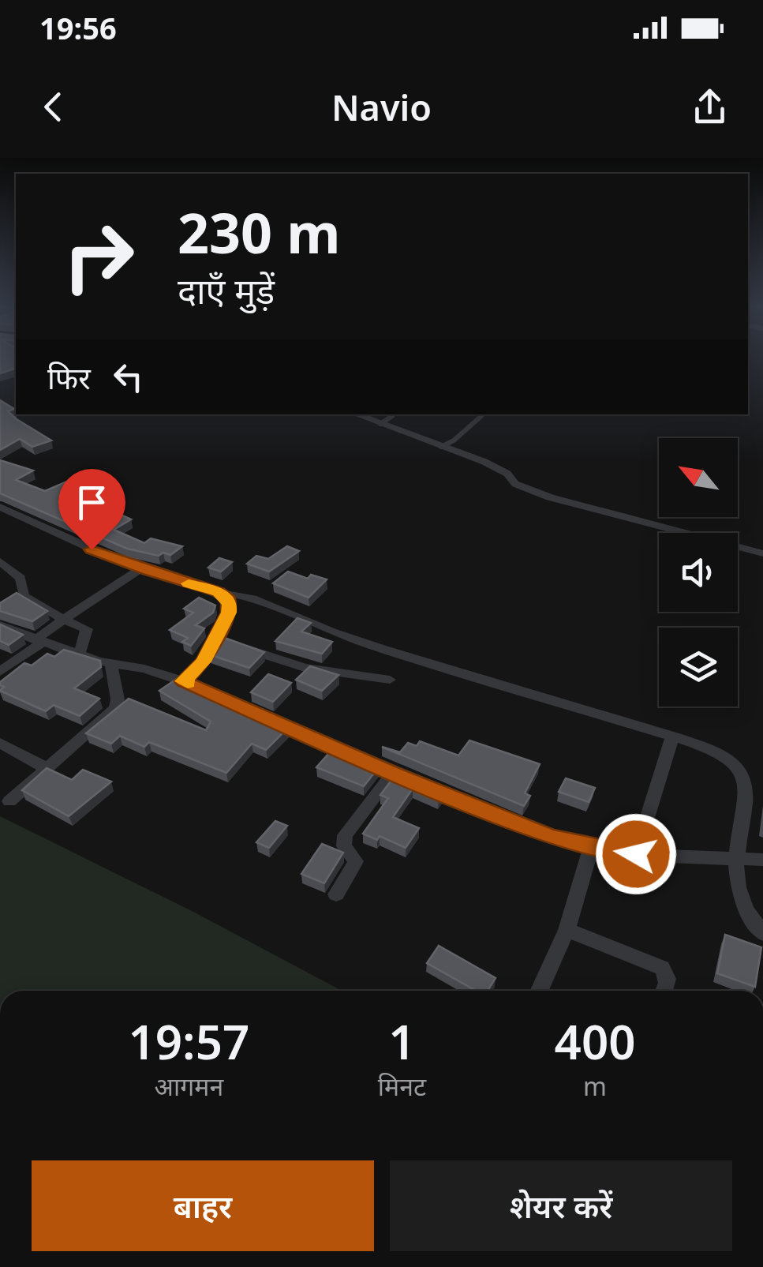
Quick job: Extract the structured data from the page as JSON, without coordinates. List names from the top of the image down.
{
  "north": "top left",
  "page": {
    "status": "19:56",
    "header": "Navio",
    "turn": ["230 m", "दाएँ मुड़ें"],
    "then": "फिर",
    "eta": [
      "19:57",
      "आगमन",
      "1",
      "मिनट",
      "400",
      "m"
    ],
    "buttons": ["बाहर", "शेयर करें"]
  }
}
